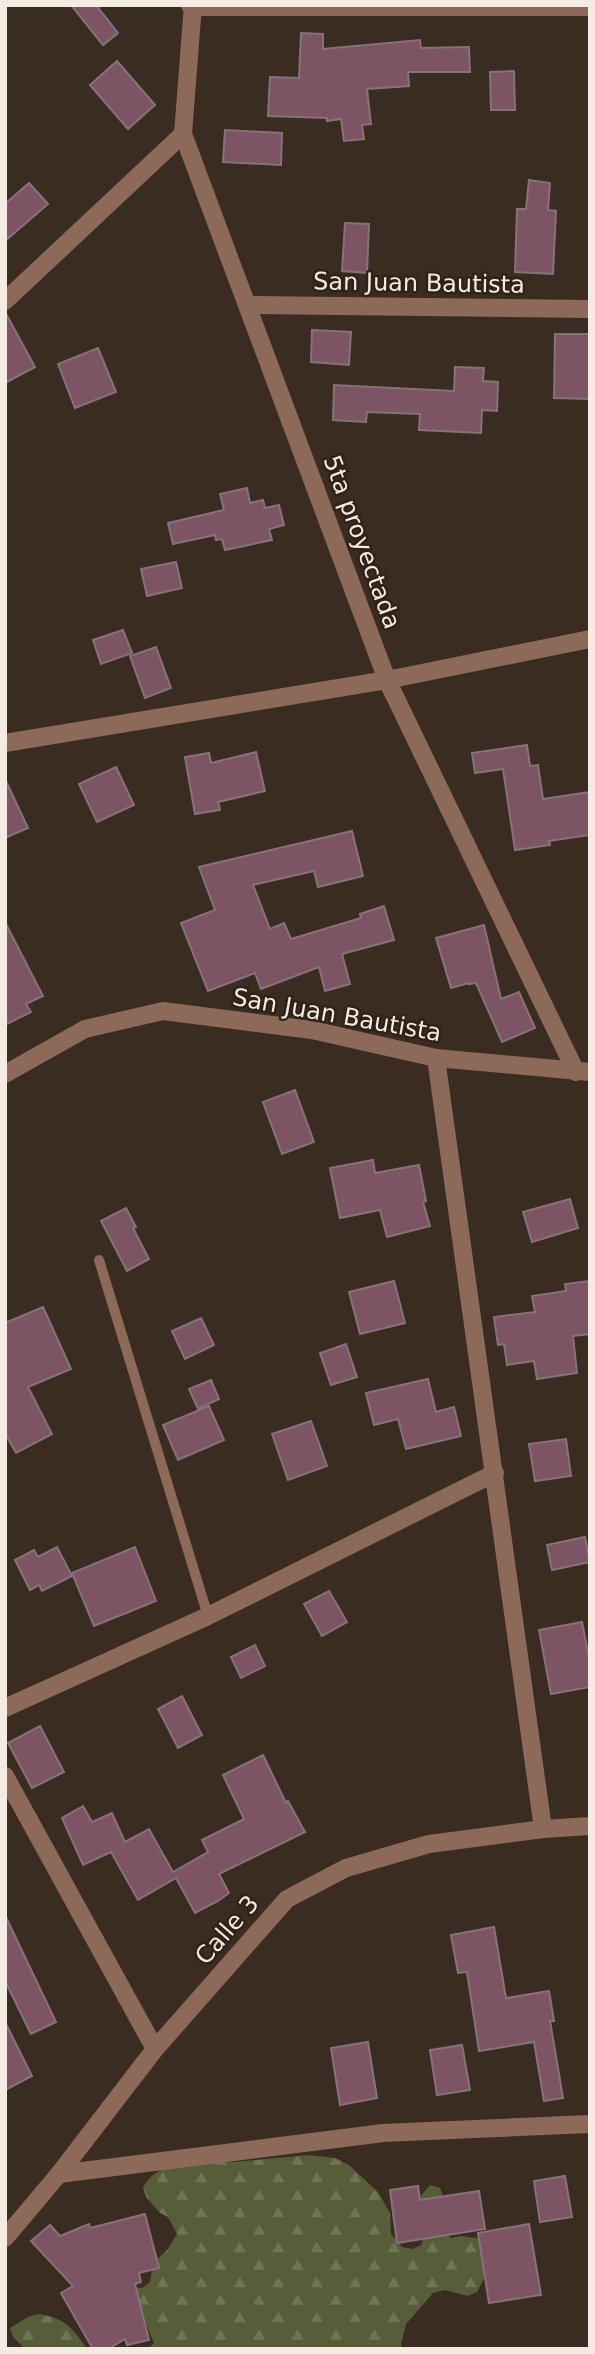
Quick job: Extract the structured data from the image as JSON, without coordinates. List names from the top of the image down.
{
  "streets": {
    "street": ["San Juan Bautista", "5ta proyectada", "Calle 3"]
  },
  "crossings": [
    ["San Juan Bautista", "5ta proyectada"]
  ]
}
